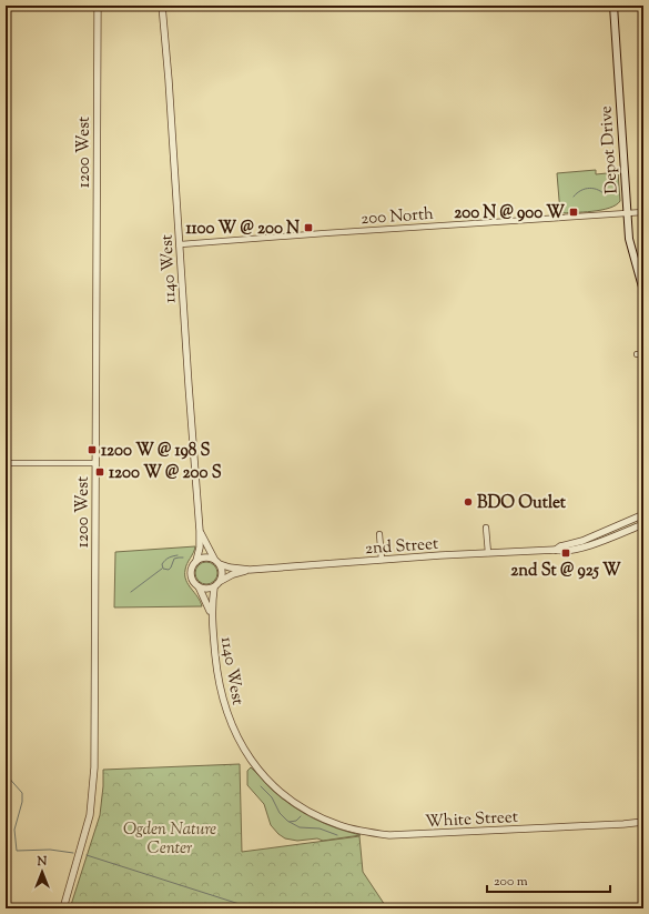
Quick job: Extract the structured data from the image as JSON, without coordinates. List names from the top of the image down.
{
  "streets": {
    "main road": ["Depot Drive"],
    "street": [
      "1200 West",
      "200 North",
      "1140 West",
      "2nd Street",
      "White Street"
    ]
  },
  "crossings": [
    ["Depot Drive", "200 North"],
    ["200 North", "1140 West"],
    ["1140 West", "2nd Street"],
    ["1140 West", "White Street"]
  ],
  "parks": ["Ogden Nature Center"],
  "places": {
    "transit": [
      "200 N @ 900 W",
      "1100 W @ 200 N",
      "1200 W @ 198 S",
      "1200 W @ 200 S",
      "2nd St @ 925 W"
    ],
    "other": ["BDO Outlet"]
  },
  "scale_bar": "200 m",
  "north": "top"
}
